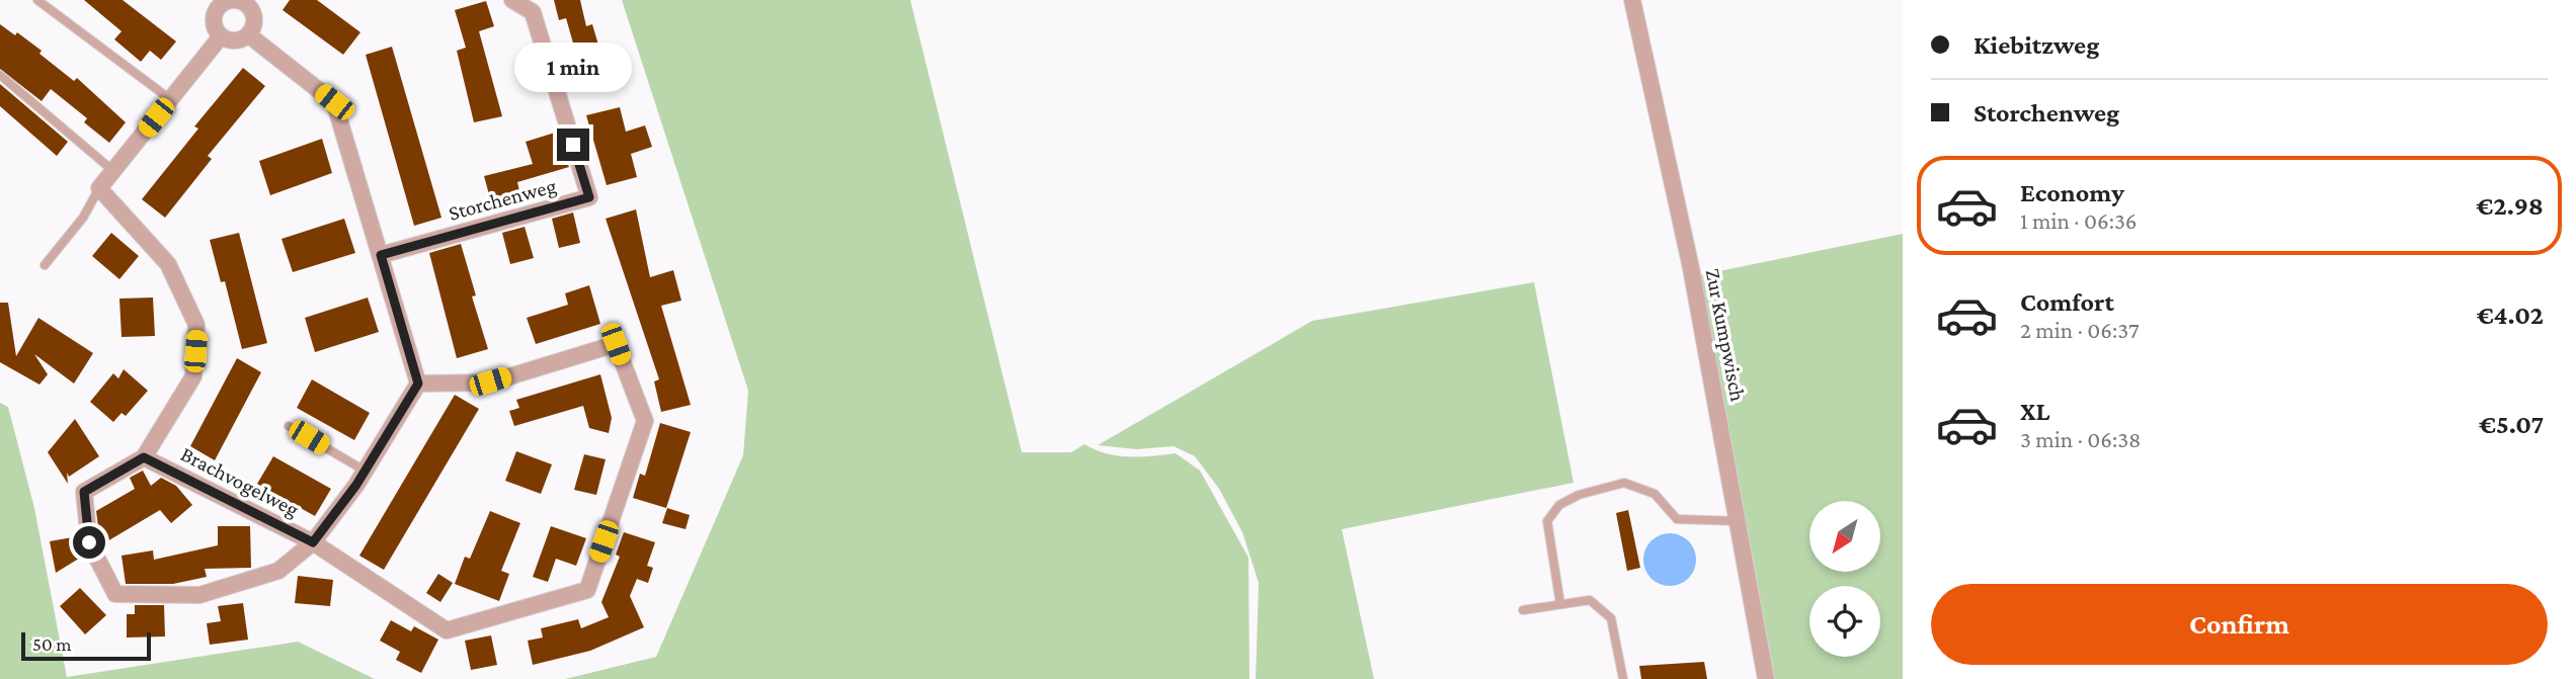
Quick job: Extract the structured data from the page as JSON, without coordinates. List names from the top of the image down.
{
  "streets": {
    "street": ["Storchenweg", "Zur Kumpwisch", "Brachvogelweg"]
  },
  "scale_bar": "50 m",
  "north": "bottom left",
  "page": {
    "banner": ["Kiebitzweg", "Storchenweg"],
    "bubble": "1 min",
    "list": [
      {
        "name": "Economy",
        "note": "1 min · 06:36",
        "value": "€2.98"
      },
      {
        "name": "Comfort",
        "note": "2 min · 06:37",
        "value": "€4.02"
      },
      {
        "name": "XL",
        "note": "3 min · 06:38",
        "value": "€5.07"
      }
    ],
    "buttons": "Confirm",
    "scale": "50 m"
  }
}
